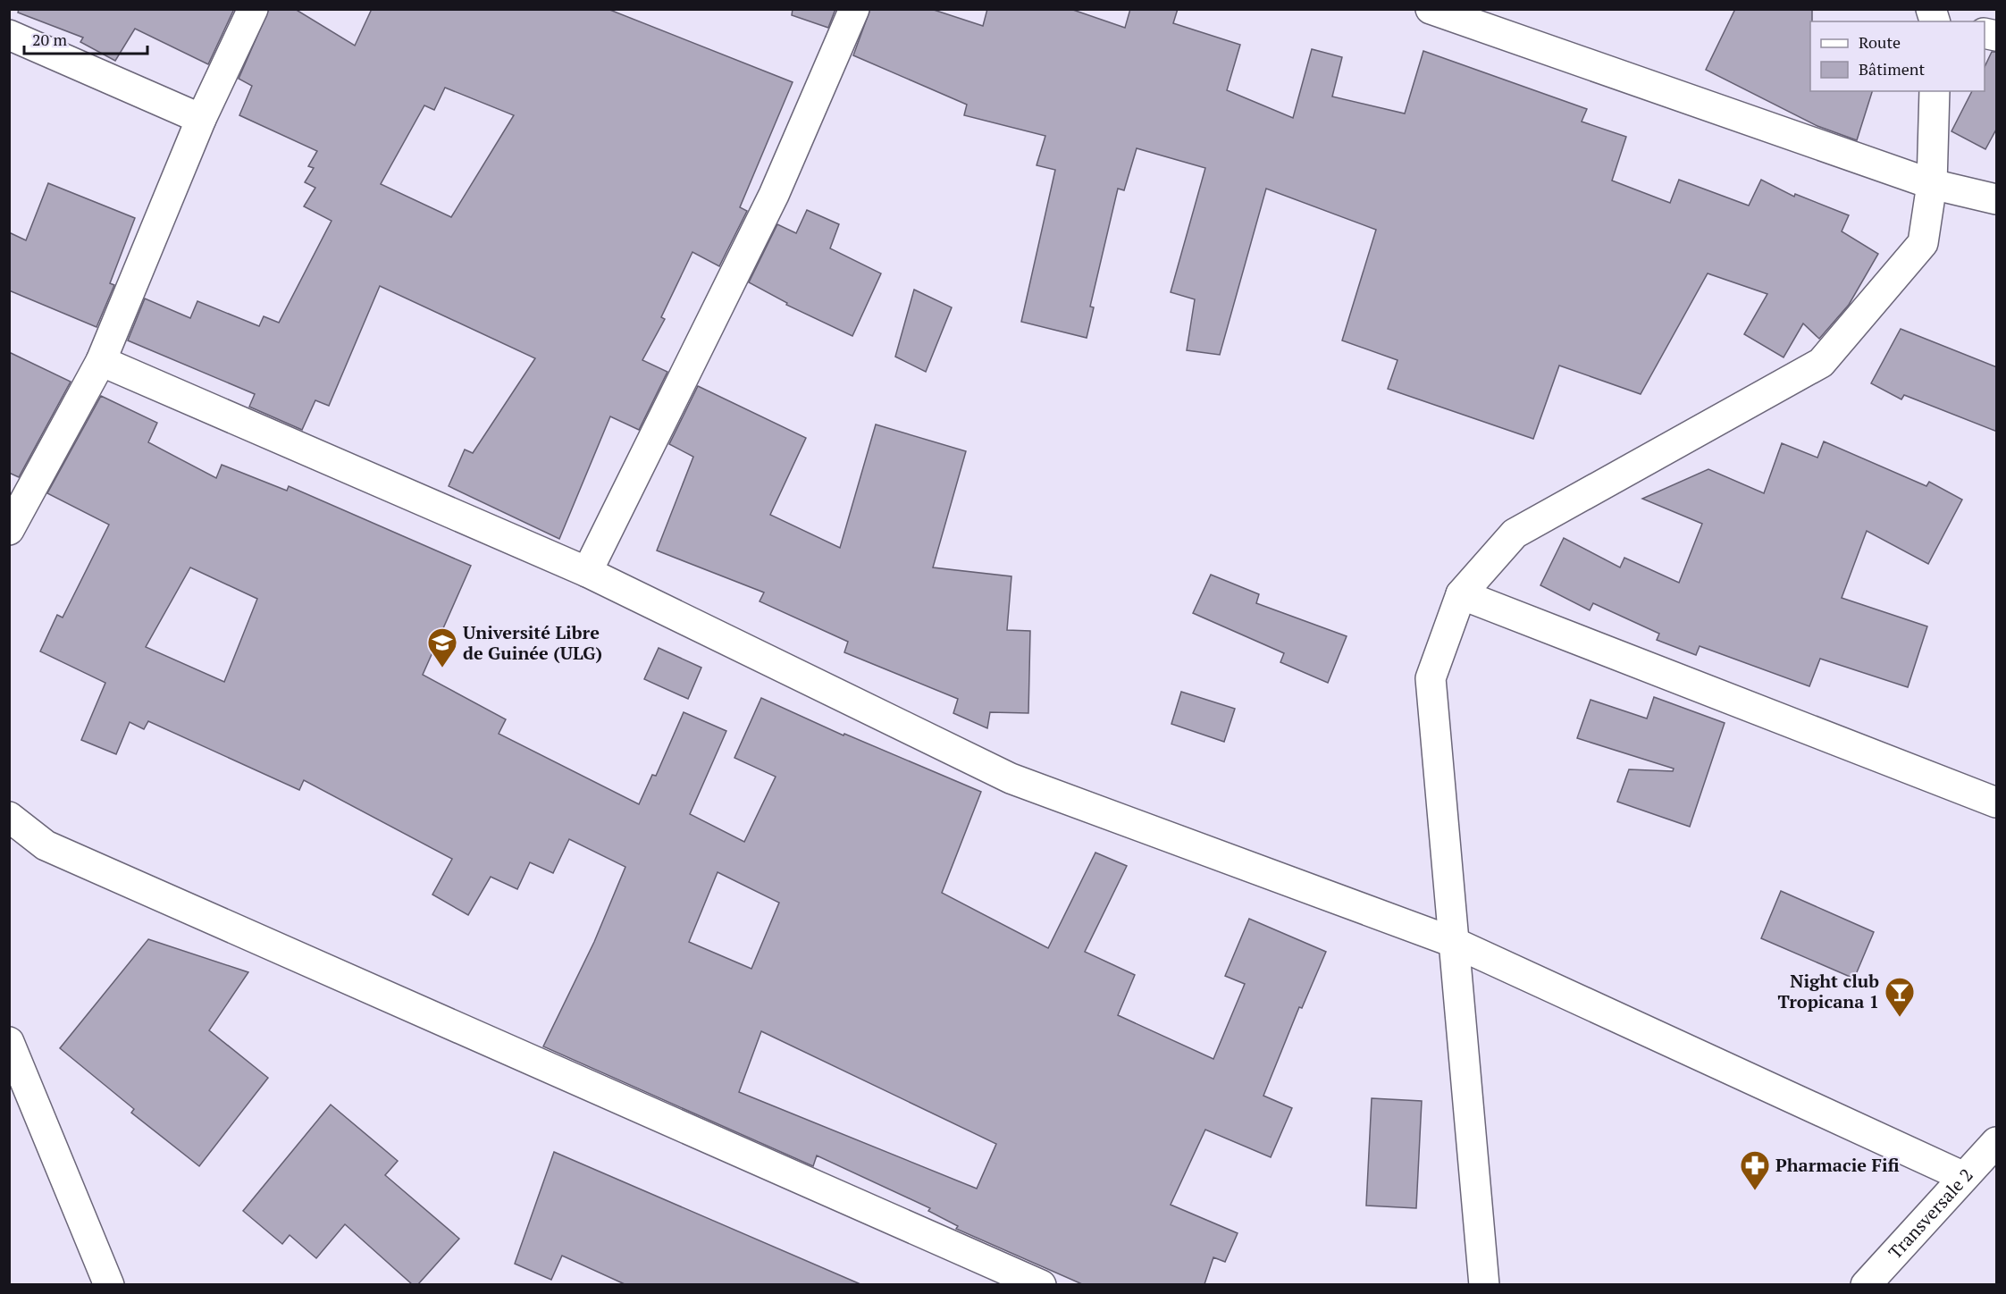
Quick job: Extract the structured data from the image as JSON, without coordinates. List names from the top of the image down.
{
  "streets": {
    "street": ["Transversale 2"]
  },
  "places": {
    "school or university": ["Université Libre de Guinée (ULG)"],
    "bar": ["Night club Tropicana 1"],
    "pharmacy": ["Pharmacie Fifi"]
  },
  "legend": ["Route", "Bâtiment"],
  "scale_bar": "20 m"
}
